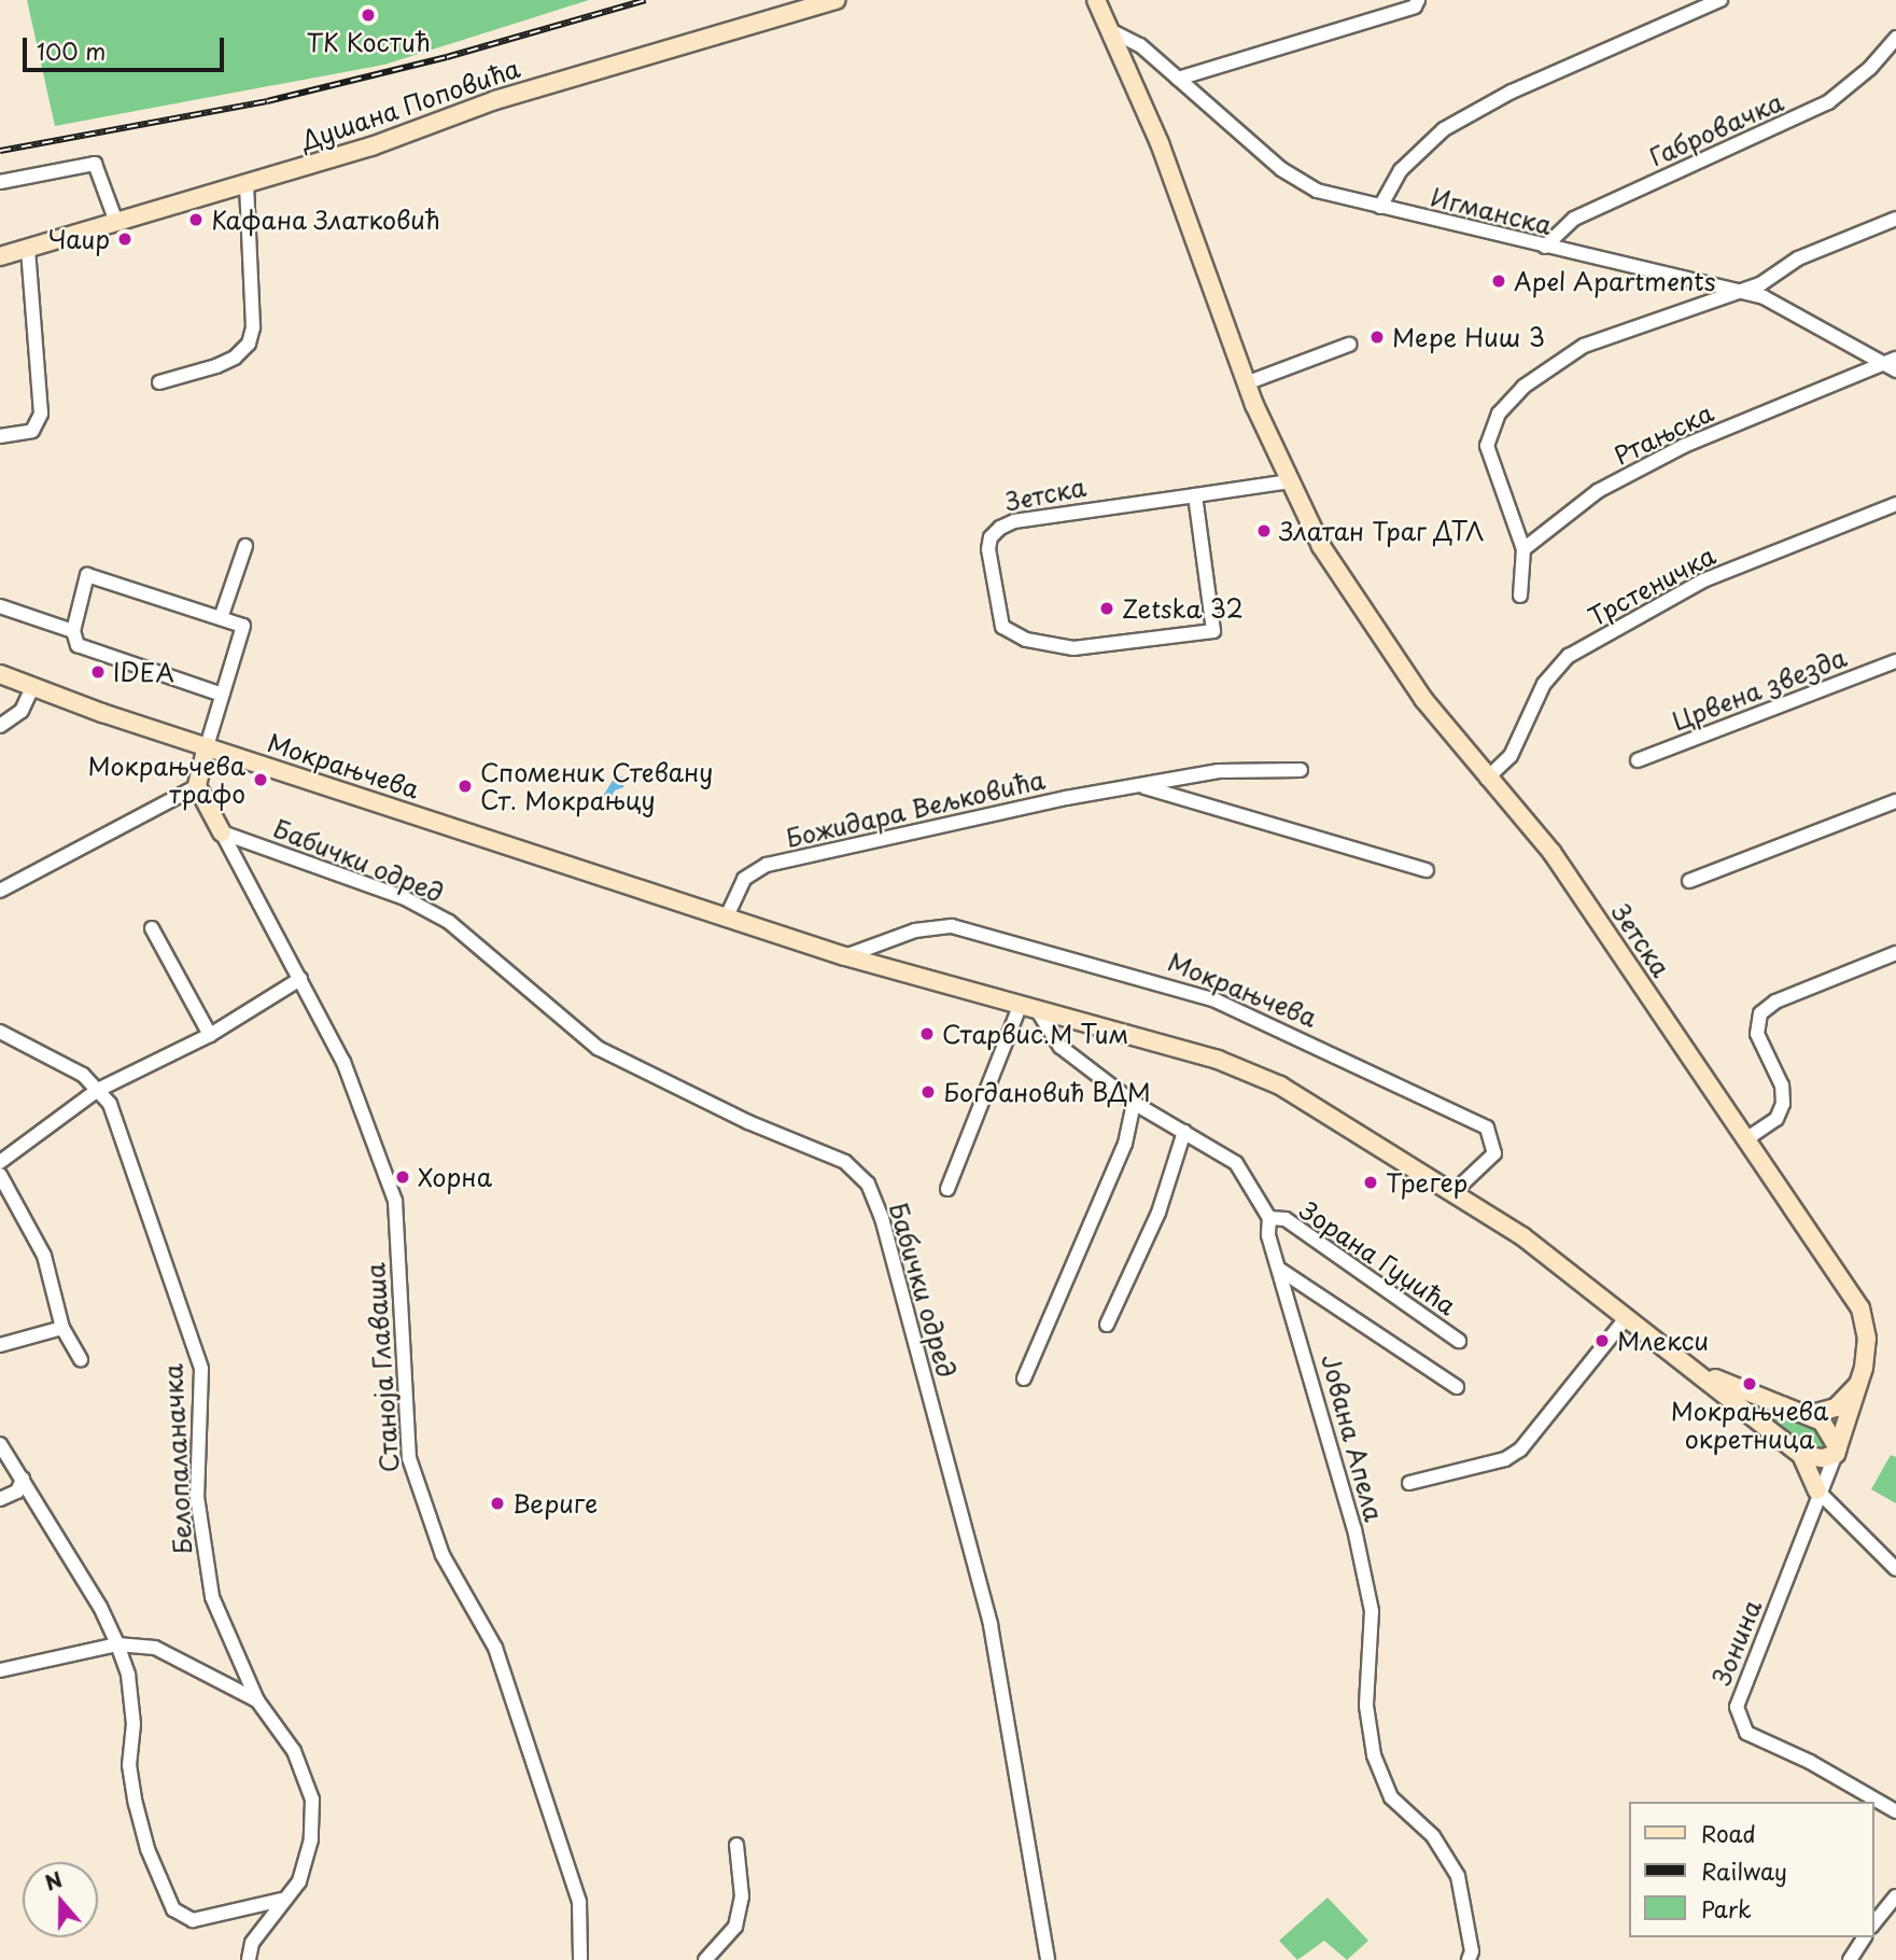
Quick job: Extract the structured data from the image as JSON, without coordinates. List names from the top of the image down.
{
  "streets": {
    "street": [
      "Душана Поповића",
      "Габровачка",
      "Игманска",
      "Ртањска",
      "Зетска",
      "Трстеничка",
      "Црвена звезда",
      "Мокрањчева",
      "Божидара Вељковића",
      "Бабички одред",
      "Зорана Гуџића",
      "Станоја Главаша",
      "Јована Апела",
      "Белопаланачка",
      "Зонина"
    ]
  },
  "crossings": [
    ["Габровачка", "Игманска"],
    ["Игманска", "Ртањска"],
    ["Игманска", "Зетска"],
    ["Зетска", "Трстеничка"],
    ["Зетска", "Мокрањчева"],
    ["Зетска", "Зонина"],
    ["Мокрањчева", "Божидара Вељковића"],
    ["Мокрањчева", "Јована Апела"],
    ["Мокрањчева", "Зонина"],
    ["Бабички одред", "Станоја Главаша"],
    ["Зорана Гуџића", "Јована Апела"]
  ],
  "places": [
    "ТК Костић",
    "Кафана Златковић",
    "Чаир",
    "Apel Apartments",
    "Мере Ниш 3",
    "Златан Траг ДТЛ",
    "Zetska 32",
    "IDEA",
    "Мокрањчева трафо",
    "Споменик Стевану Ст. Мокрањцу",
    "Старвис.М Тим",
    "Богдановић ВДМ",
    "Хорна",
    "Трегер",
    "Млекси",
    "Мокрањчева окретница",
    "Вериге"
  ],
  "legend": ["Road", "Railway", "Park"],
  "scale_bar": "100 m",
  "north": "top"
}
